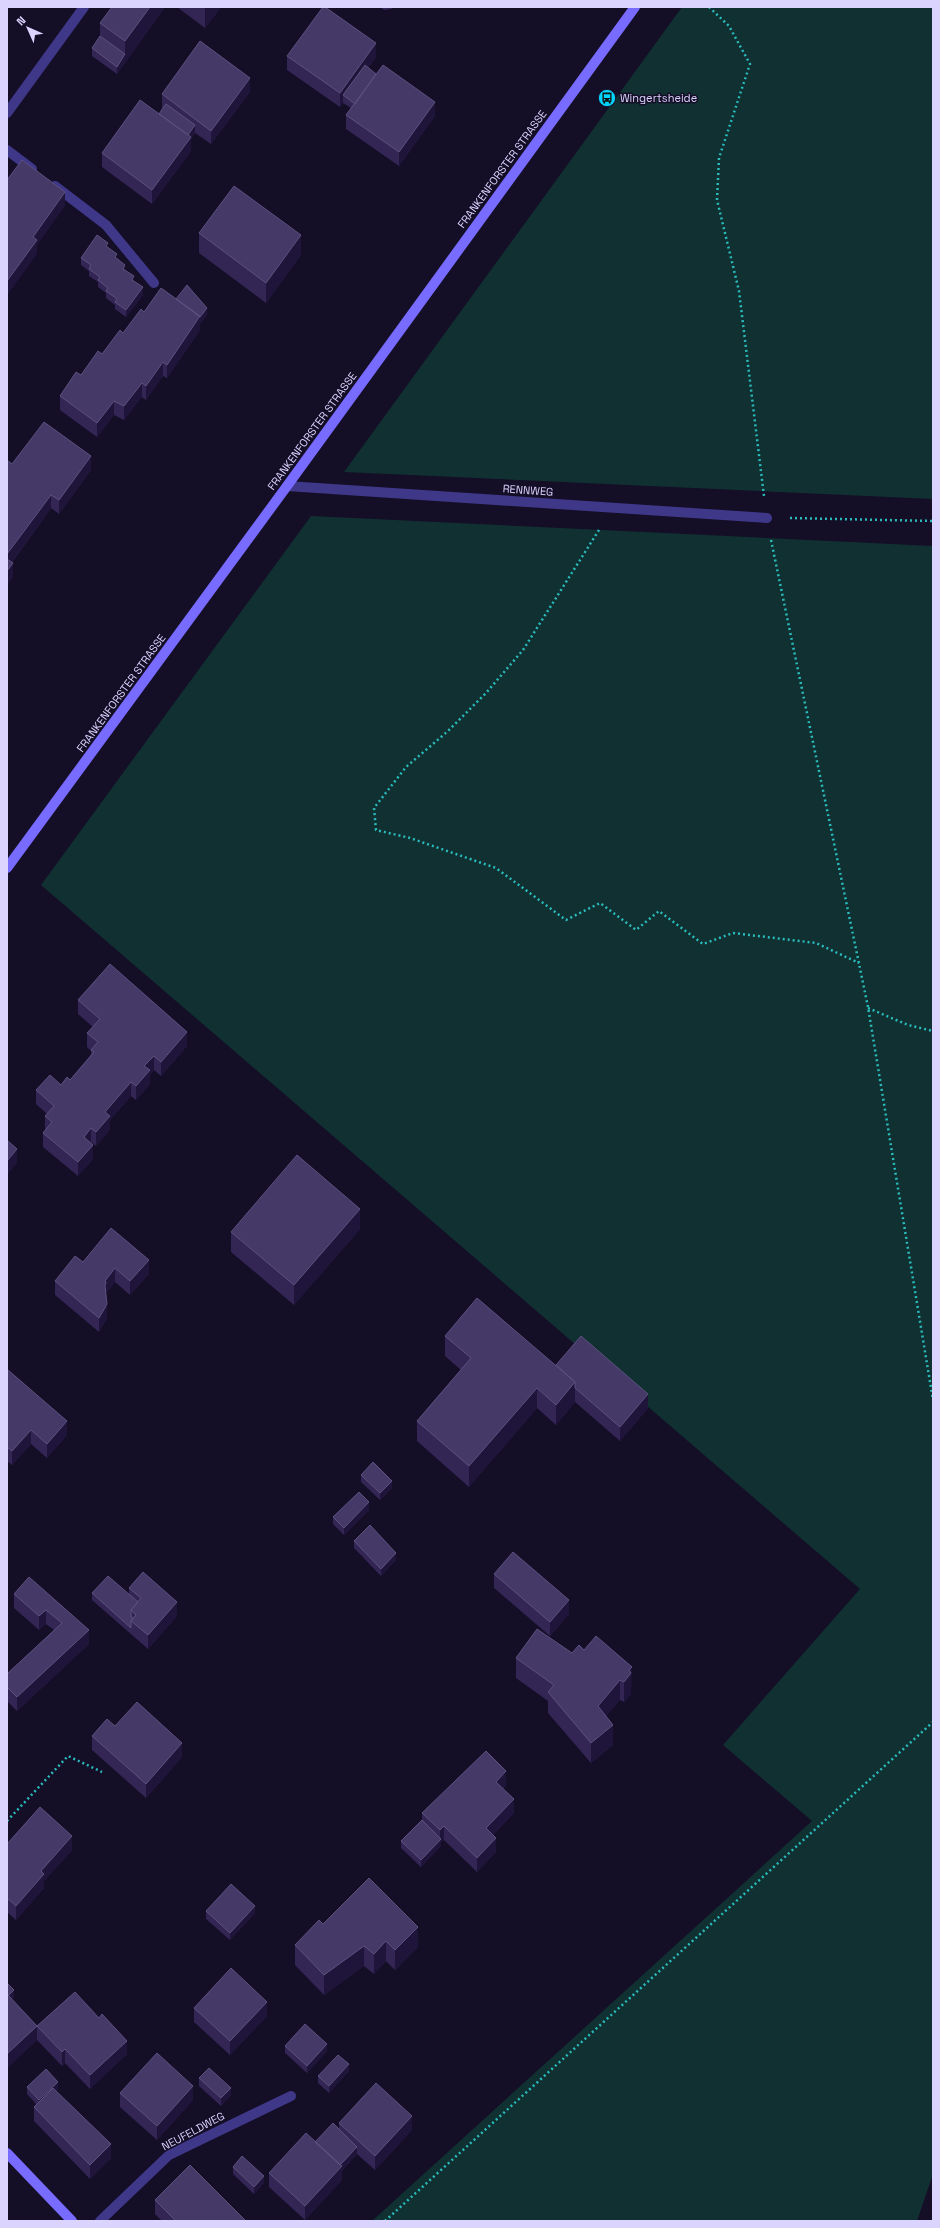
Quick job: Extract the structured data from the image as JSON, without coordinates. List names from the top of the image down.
{
  "streets": {
    "main road": ["FRANKENFORSTER STRASSE"],
    "street": ["RENNWEG", "NEUFELDWEG"]
  },
  "crossings": [
    ["FRANKENFORSTER STRASSE", "RENNWEG"]
  ],
  "places": {
    "bus stop": ["Wingertsheide"]
  },
  "north": "top left"
}
